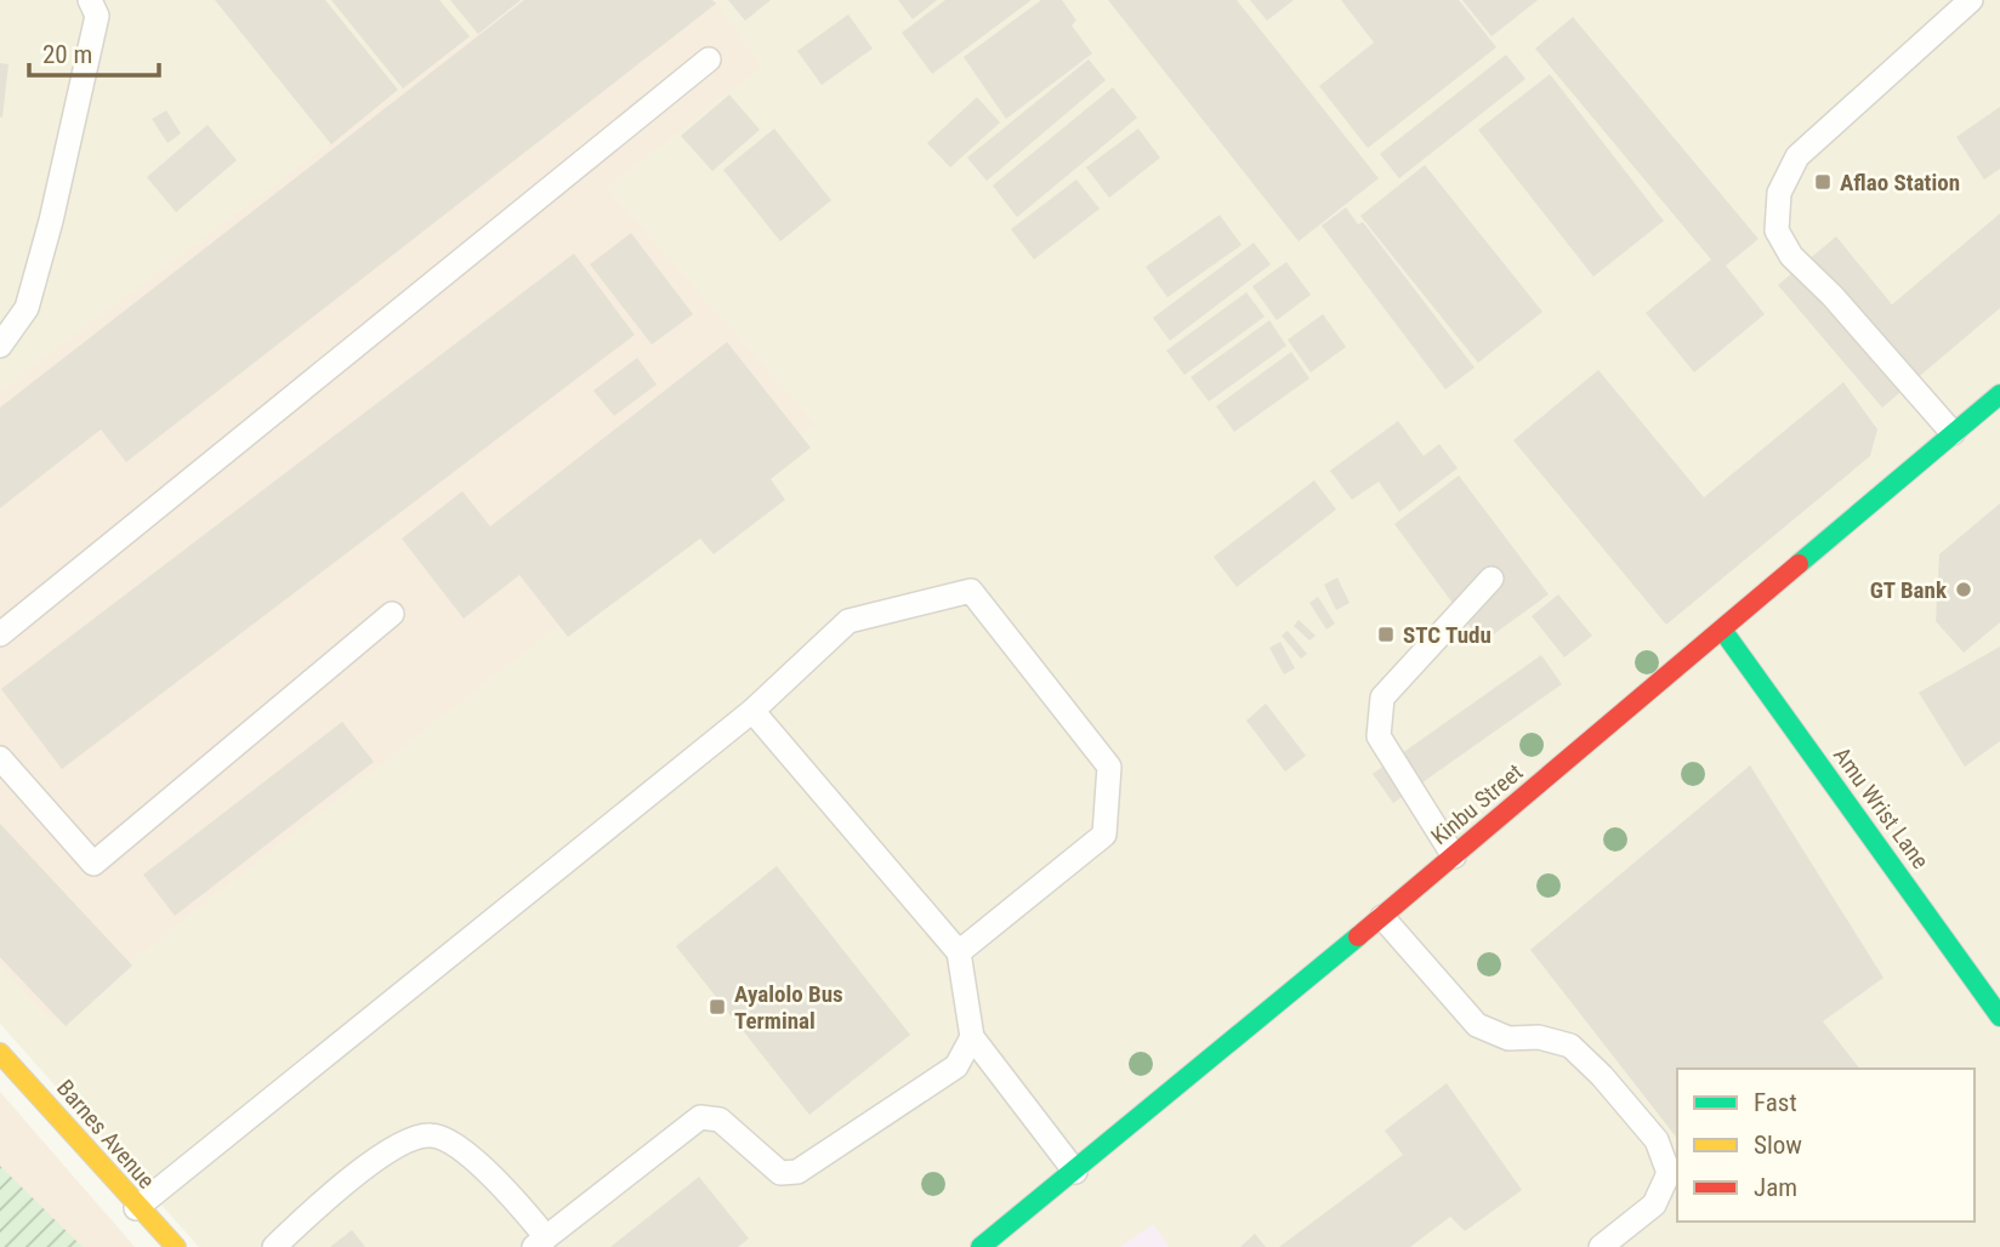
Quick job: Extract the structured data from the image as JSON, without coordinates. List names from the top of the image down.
{
  "streets": {
    "street": ["Kinbu Street", "Amu Wrist Lane", "Barnes Avenue"]
  },
  "crossings": [
    ["Kinbu Street", "Amu Wrist Lane"]
  ],
  "places": {
    "transit": ["Aflao Station", "STC Tudu", "Ayalolo Bus Terminal"],
    "other": ["GT Bank"]
  },
  "legend": ["Fast", "Slow", "Jam"],
  "scale_bar": "20 m"
}
